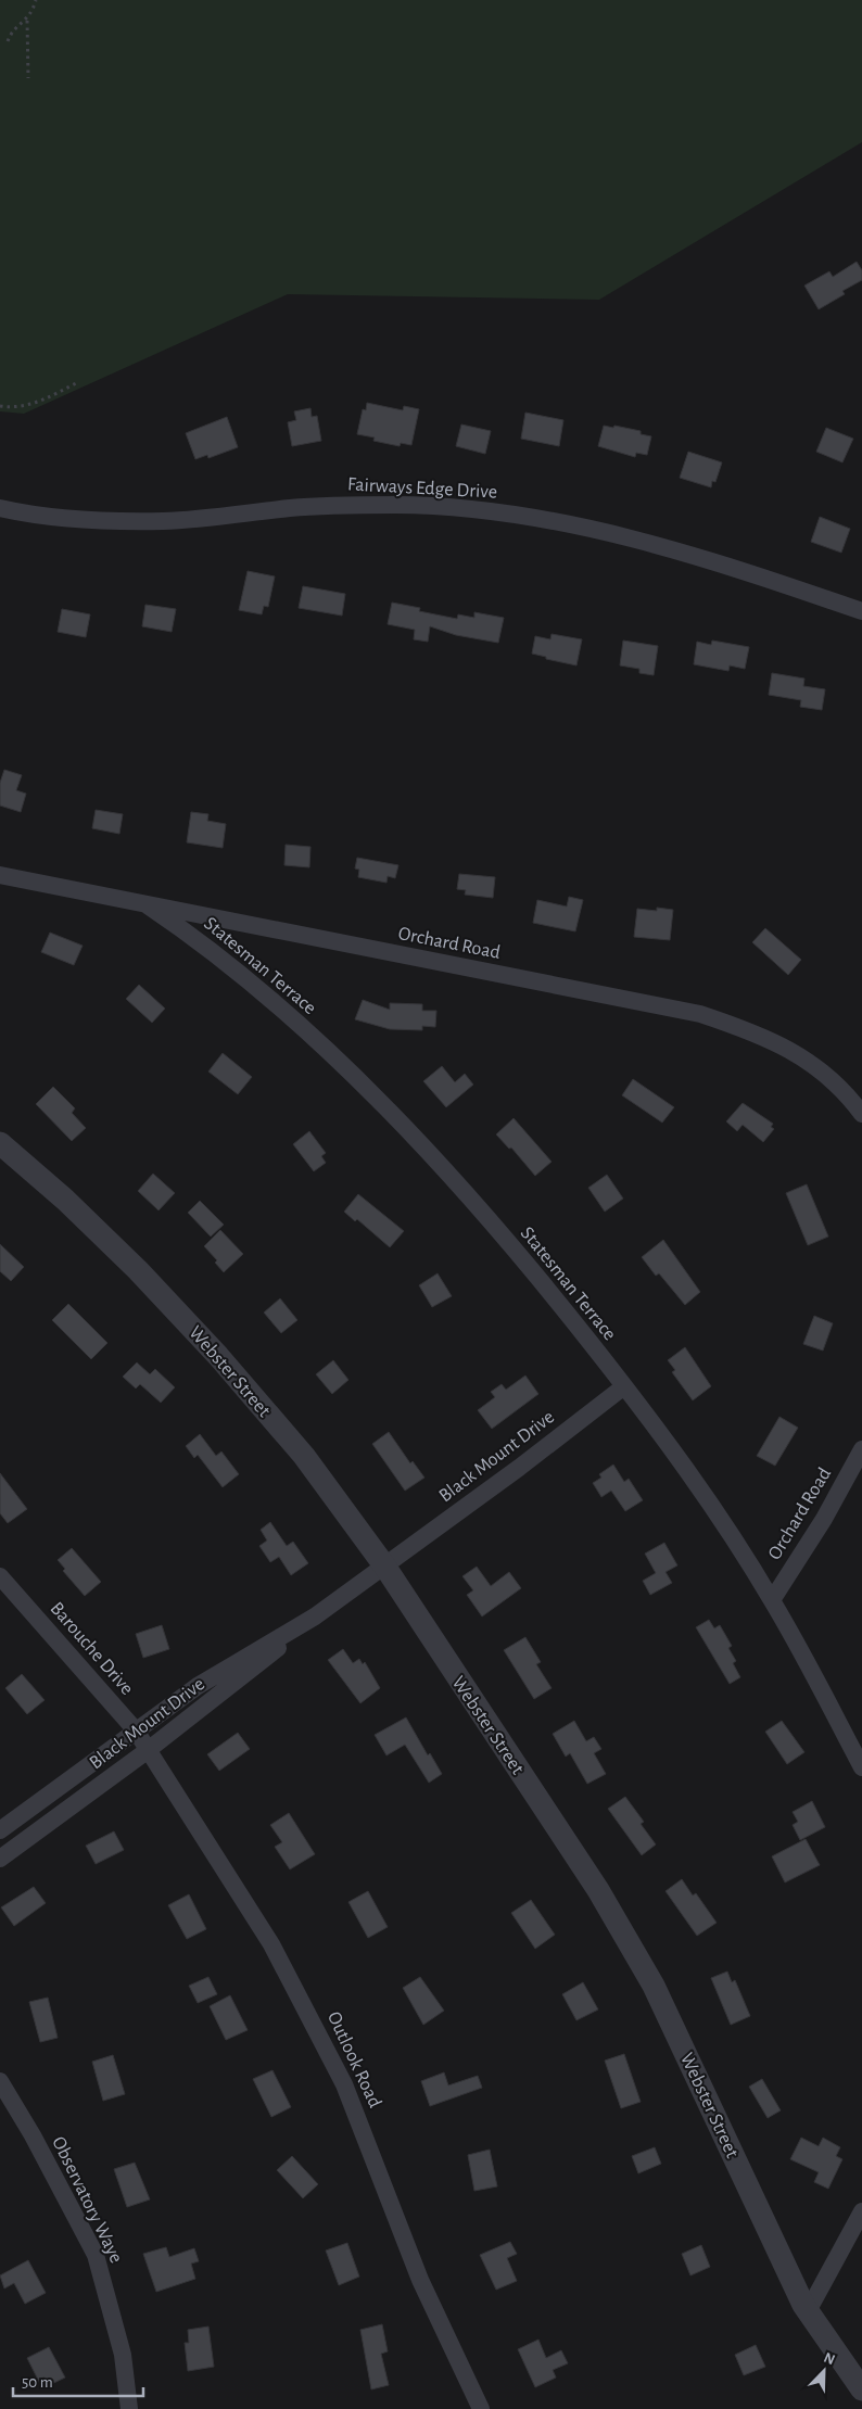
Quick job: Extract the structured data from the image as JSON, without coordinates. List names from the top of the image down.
{
  "streets": {
    "street": [
      "Fairways Edge Drive",
      "Orchard Road",
      "Statesman Terrace",
      "Webster Street",
      "Black Mount Drive",
      "Barouche Drive",
      "Outlook Road",
      "Observatory Waye"
    ]
  },
  "crossings": [
    ["Orchard Road", "Statesman Terrace"],
    ["Statesman Terrace", "Black Mount Drive"],
    ["Webster Street", "Black Mount Drive"],
    ["Black Mount Drive", "Barouche Drive"],
    ["Black Mount Drive", "Outlook Road"],
    ["Barouche Drive", "Outlook Road"]
  ],
  "scale_bar": "50 m",
  "north": "top right"
}
